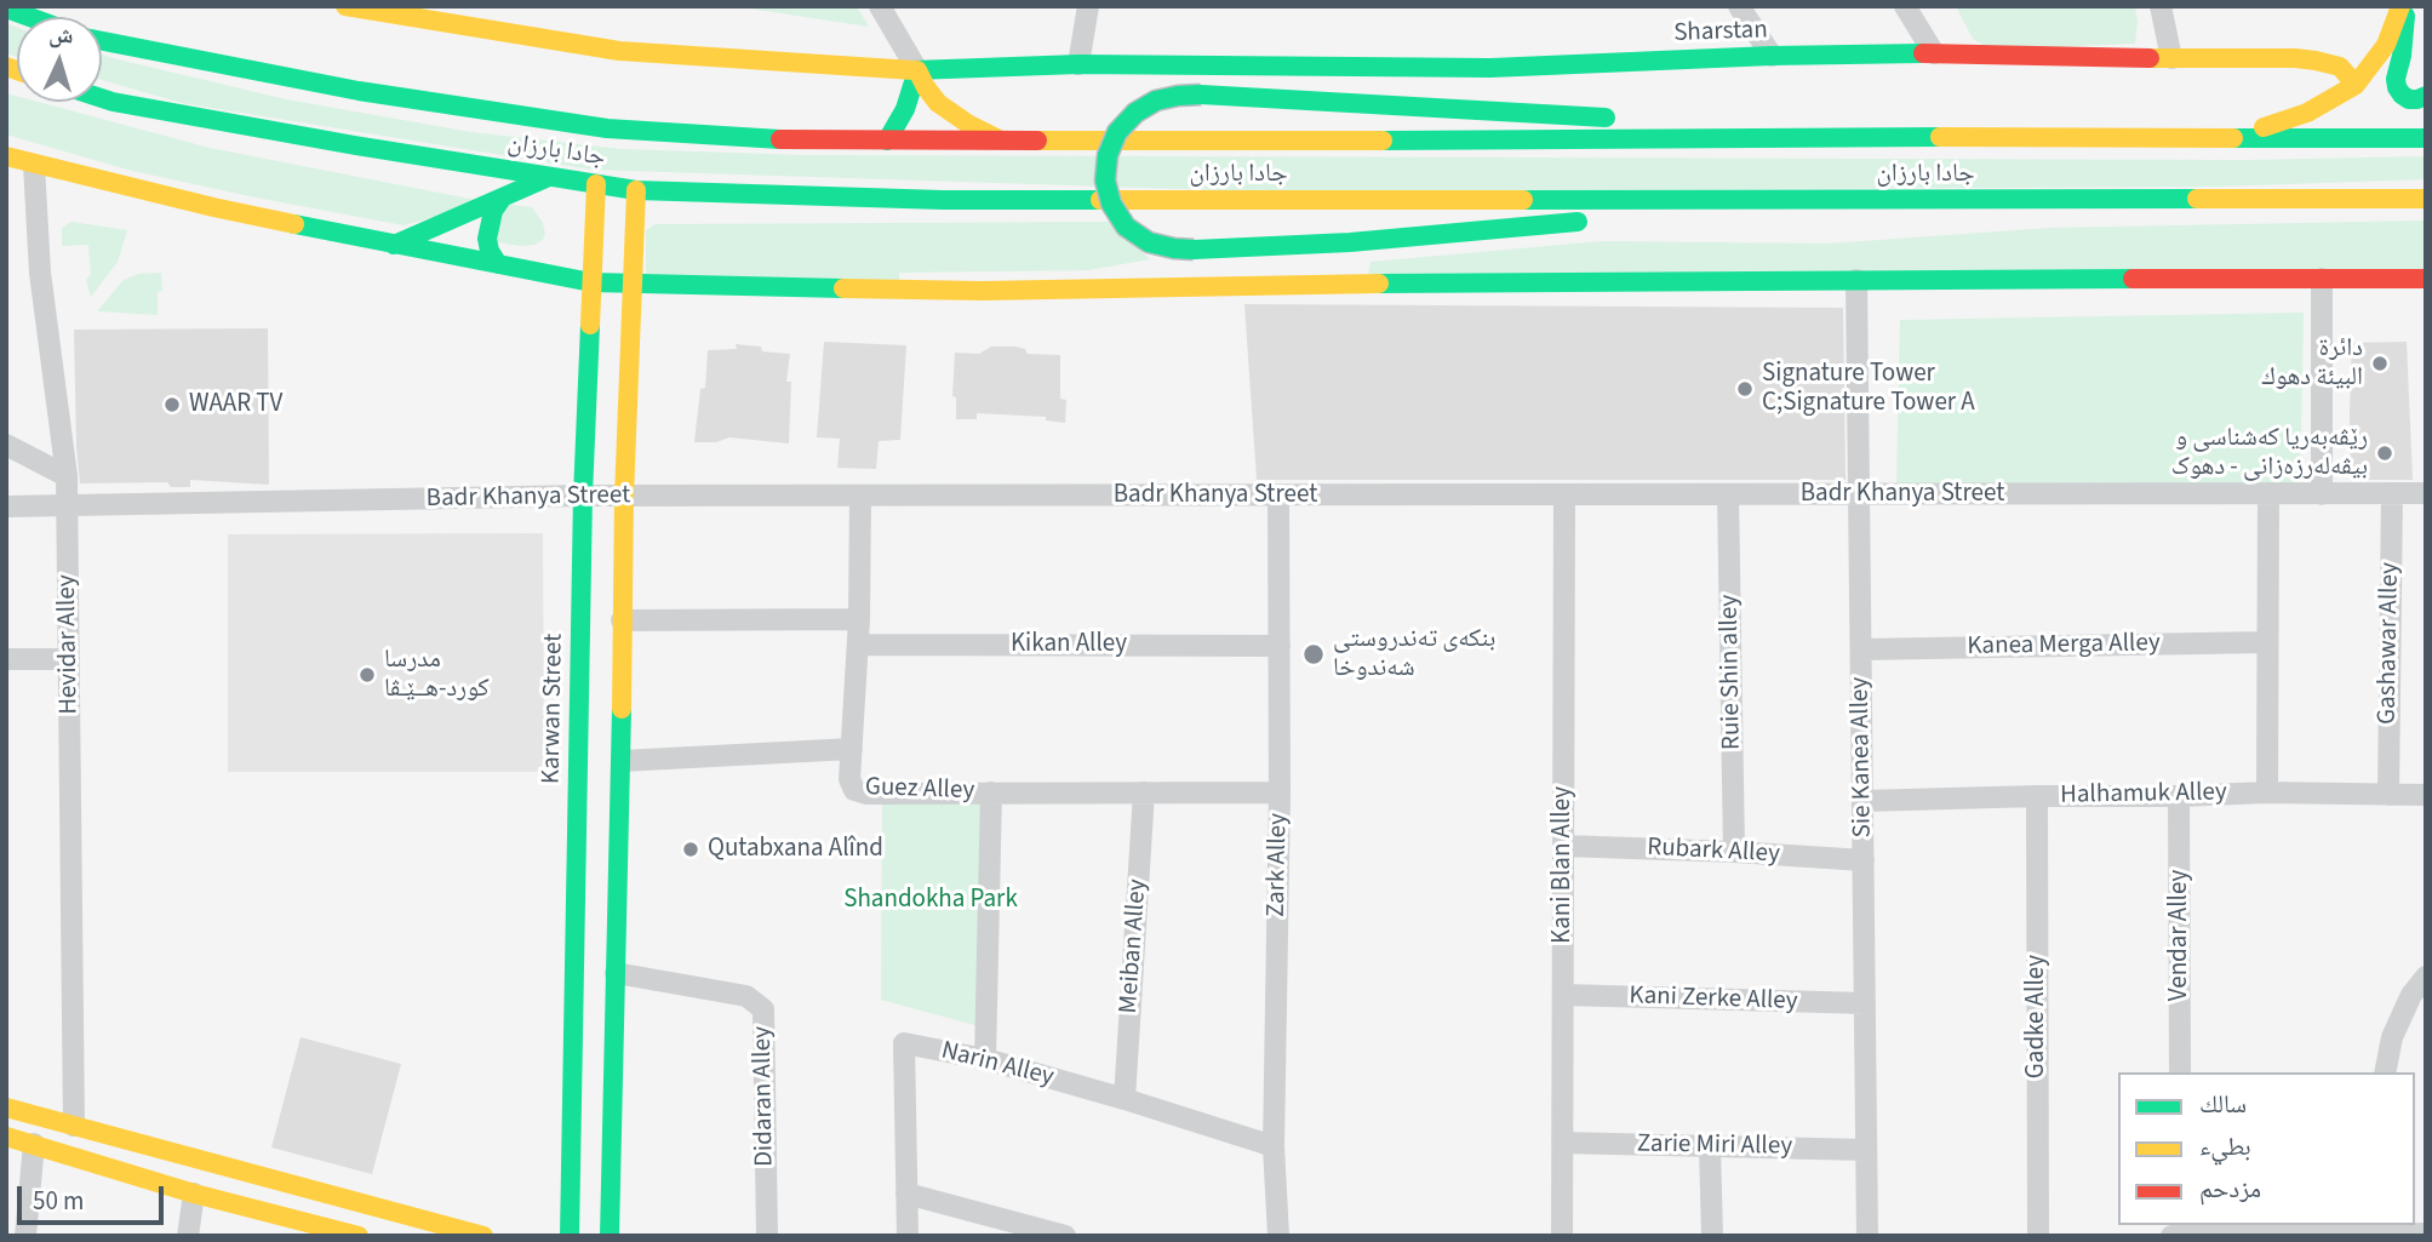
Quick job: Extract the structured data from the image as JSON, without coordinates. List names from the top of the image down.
{
  "streets": {
    "main road": ["Sharstan", "جادا بارزان", "Karwan Street"],
    "street": [
      "Badr Khanya Street",
      "Gashawar Alley",
      "Hevidar Alley",
      "Kikan Alley",
      "Kanea Merga Alley",
      "Ruie Shin alley",
      "Sie Kanea Alley",
      "Guez Alley",
      "Halhamuk Alley",
      "Rubark Alley",
      "Zark Alley",
      "Kani Blan Alley",
      "Vendar Alley",
      "Meiban Alley",
      "Kani Zerke Alley",
      "Gadke Alley",
      "Narin Alley",
      "Didaran Alley",
      "Zarie Miri Alley"
    ]
  },
  "crossings": [
    ["جادا بارزان", "Karwan Street"],
    ["Badr Khanya Street", "Gashawar Alley"],
    ["Badr Khanya Street", "Hevidar Alley"],
    ["Badr Khanya Street", "Ruie Shin alley"],
    ["Badr Khanya Street", "Karwan Street"],
    ["Badr Khanya Street", "Sie Kanea Alley"],
    ["Badr Khanya Street", "Guez Alley"],
    ["Badr Khanya Street", "Zark Alley"],
    ["Badr Khanya Street", "Kani Blan Alley"],
    ["Gashawar Alley", "Halhamuk Alley"],
    ["Kikan Alley", "Guez Alley"],
    ["Kikan Alley", "Zark Alley"],
    ["Kanea Merga Alley", "Sie Kanea Alley"],
    ["Ruie Shin alley", "Rubark Alley"],
    ["Sie Kanea Alley", "Halhamuk Alley"],
    ["Sie Kanea Alley", "Rubark Alley"],
    ["Sie Kanea Alley", "Kani Zerke Alley"],
    ["Sie Kanea Alley", "Zarie Miri Alley"],
    ["Guez Alley", "Zark Alley"],
    ["Guez Alley", "Meiban Alley"],
    ["Halhamuk Alley", "Vendar Alley"],
    ["Halhamuk Alley", "Gadke Alley"],
    ["Rubark Alley", "Kani Blan Alley"],
    ["Zark Alley", "Narin Alley"],
    ["Kani Blan Alley", "Kani Zerke Alley"],
    ["Kani Blan Alley", "Zarie Miri Alley"],
    ["Meiban Alley", "Narin Alley"]
  ],
  "parks": ["Shandokha Park"],
  "places": [
    "دائرة البيئة دهوك",
    "Signature Tower C;Signature Tower A",
    "WAAR TV",
    "رێڤەبەریا کەشناسی و بیڤەلەرزەزانی - دهوک",
    "بنکەی تەندروستی شەندوخا",
    "مدرسا كورد-هــێـڤا",
    "Qutabxana Alînd"
  ],
  "legend": ["سالك", "بطيء", "مزدحم"],
  "scale_bar": "50 m",
  "north": "top"
}
